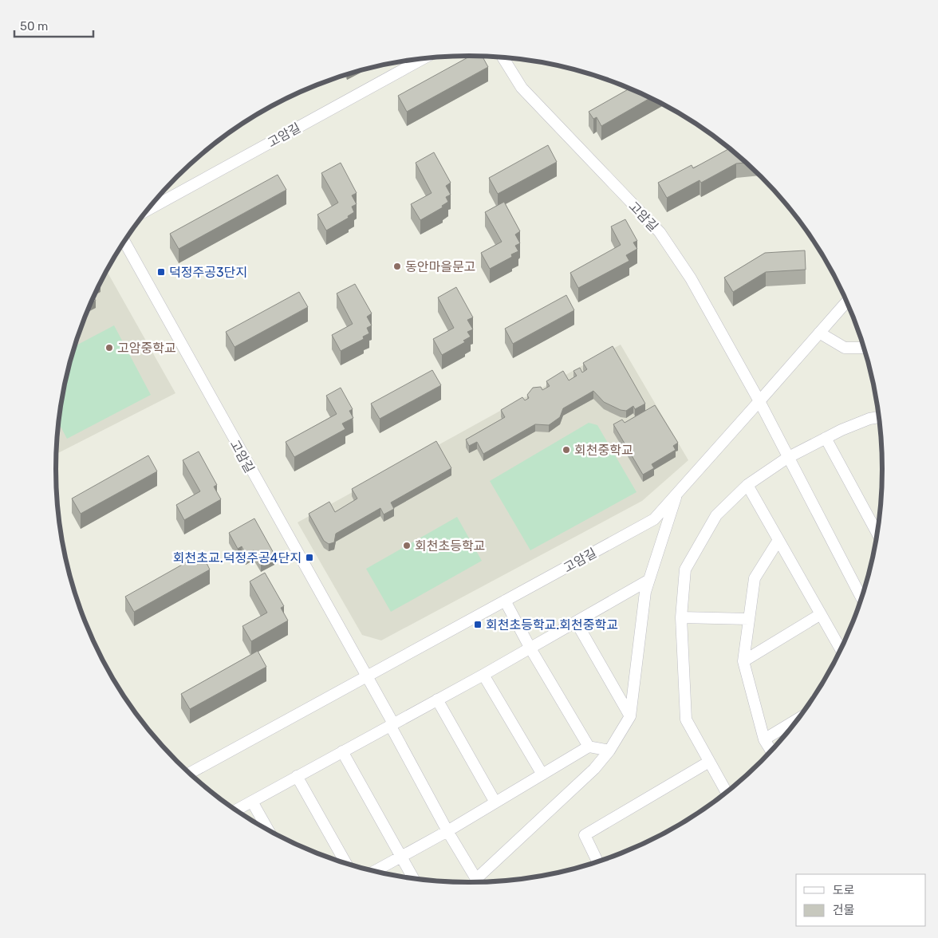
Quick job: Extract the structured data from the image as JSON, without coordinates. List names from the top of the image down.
{
  "streets": {
    "street": ["고암길"]
  },
  "places": {
    "other": [
      "동안마을문고",
      "고암중학교",
      "회천중학교",
      "회천초등학교"
    ],
    "transit": ["덕정주공3단지", "회천초교.덕정주공4단지", "회천초등학교.회천중학교"]
  },
  "legend": ["도로", "건물"],
  "scale_bar": "50 m"
}
